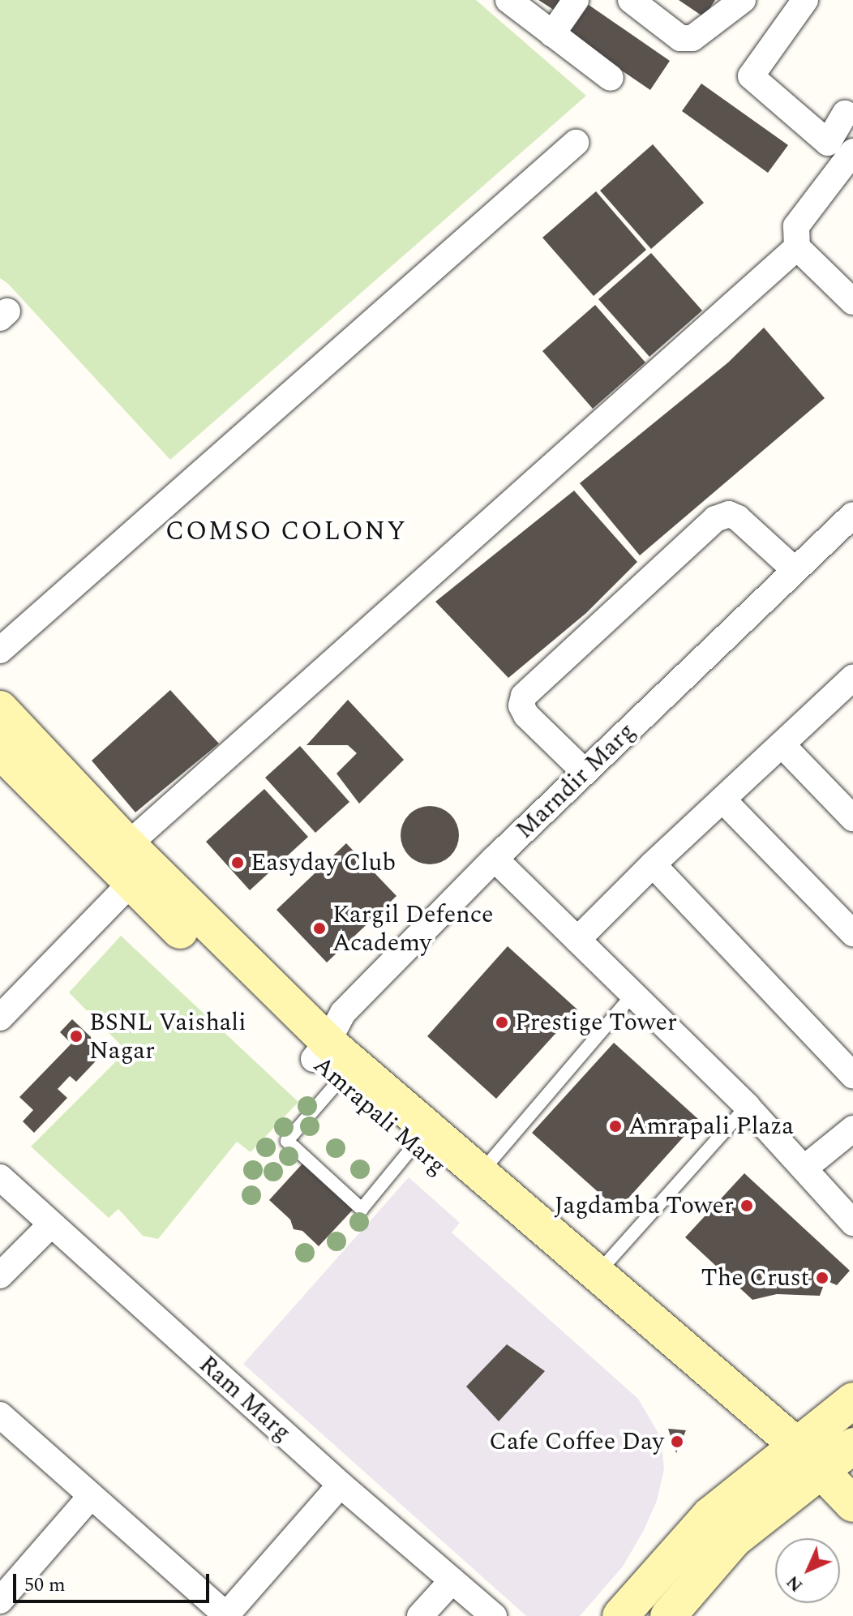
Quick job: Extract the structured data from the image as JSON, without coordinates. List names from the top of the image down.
{
  "streets": {
    "street": ["Marndir Marg", "Amrapali Marg", "Ram Marg"]
  },
  "crossings": [
    ["Marndir Marg", "Amrapali Marg"]
  ],
  "districts": ["COMSO COLONY"],
  "places": [
    "Easyday Club",
    "Kargil Defence Academy",
    "Prestige Tower",
    "BSNL Vaishali Nagar",
    "Amrapali Plaza",
    "Jagdamba Tower",
    "The Crust",
    "Cafe Coffee Day"
  ],
  "scale_bar": "50 m",
  "north": "bottom left"
}
